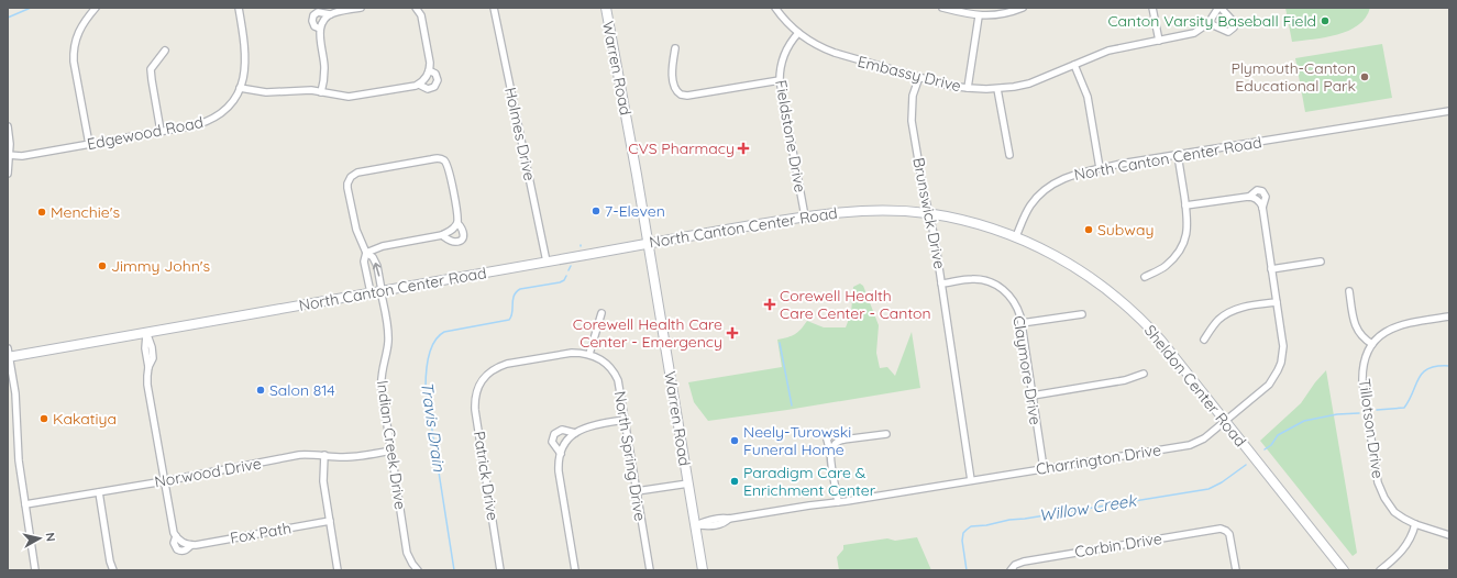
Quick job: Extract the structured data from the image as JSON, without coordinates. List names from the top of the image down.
{
  "streets": {
    "main road": ["Warren Road", "North Canton Center Road", "Sheldon Center Road"],
    "street": [
      "Embassy Drive",
      "Edgewood Road",
      "Holmes Drive",
      "Fieldstone Drive",
      "Brunswick Drive",
      "Claymore Drive",
      "Tillotson Drive",
      "Indian Creek Drive",
      "North Spring Drive",
      "Charrington Drive",
      "Norwood Drive",
      "Patrick Drive",
      "Fox Path",
      "Corbin Drive"
    ]
  },
  "crossings": [
    ["Warren Road", "North Canton Center Road"],
    ["Warren Road", "Charrington Drive"],
    ["Embassy Drive", "Fieldstone Drive"],
    ["Embassy Drive", "Brunswick Drive"],
    ["Holmes Drive", "North Canton Center Road"],
    ["Fieldstone Drive", "North Canton Center Road"],
    ["North Canton Center Road", "Brunswick Drive"],
    ["North Canton Center Road", "Sheldon Center Road"],
    ["North Canton Center Road", "Indian Creek Drive"],
    ["North Canton Center Road", "Fox Path"],
    ["Brunswick Drive", "Claymore Drive"],
    ["Brunswick Drive", "Charrington Drive"],
    ["Claymore Drive", "Charrington Drive"],
    ["Sheldon Center Road", "Charrington Drive"],
    ["Indian Creek Drive", "Norwood Drive"],
    ["North Spring Drive", "Patrick Drive"],
    ["Norwood Drive", "Fox Path"]
  ],
  "water": ["Travis Drain", "Willow Creek"],
  "places": {
    "other": [
      "Canton Varsity Baseball Field",
      "Plymouth-Canton Educational Park",
      "7-Eleven",
      "Menchie's",
      "Subway",
      "Jimmy John's",
      "Salon 814",
      "Kakatiya",
      "Neely-Turowski Funeral Home",
      "Paradigm Care & Enrichment Center"
    ],
    "health": ["CVS Pharmacy", "Corewell Health Care Center - Canton", "Corewell Health Care Center - Emergency"]
  },
  "north": "right"
}
